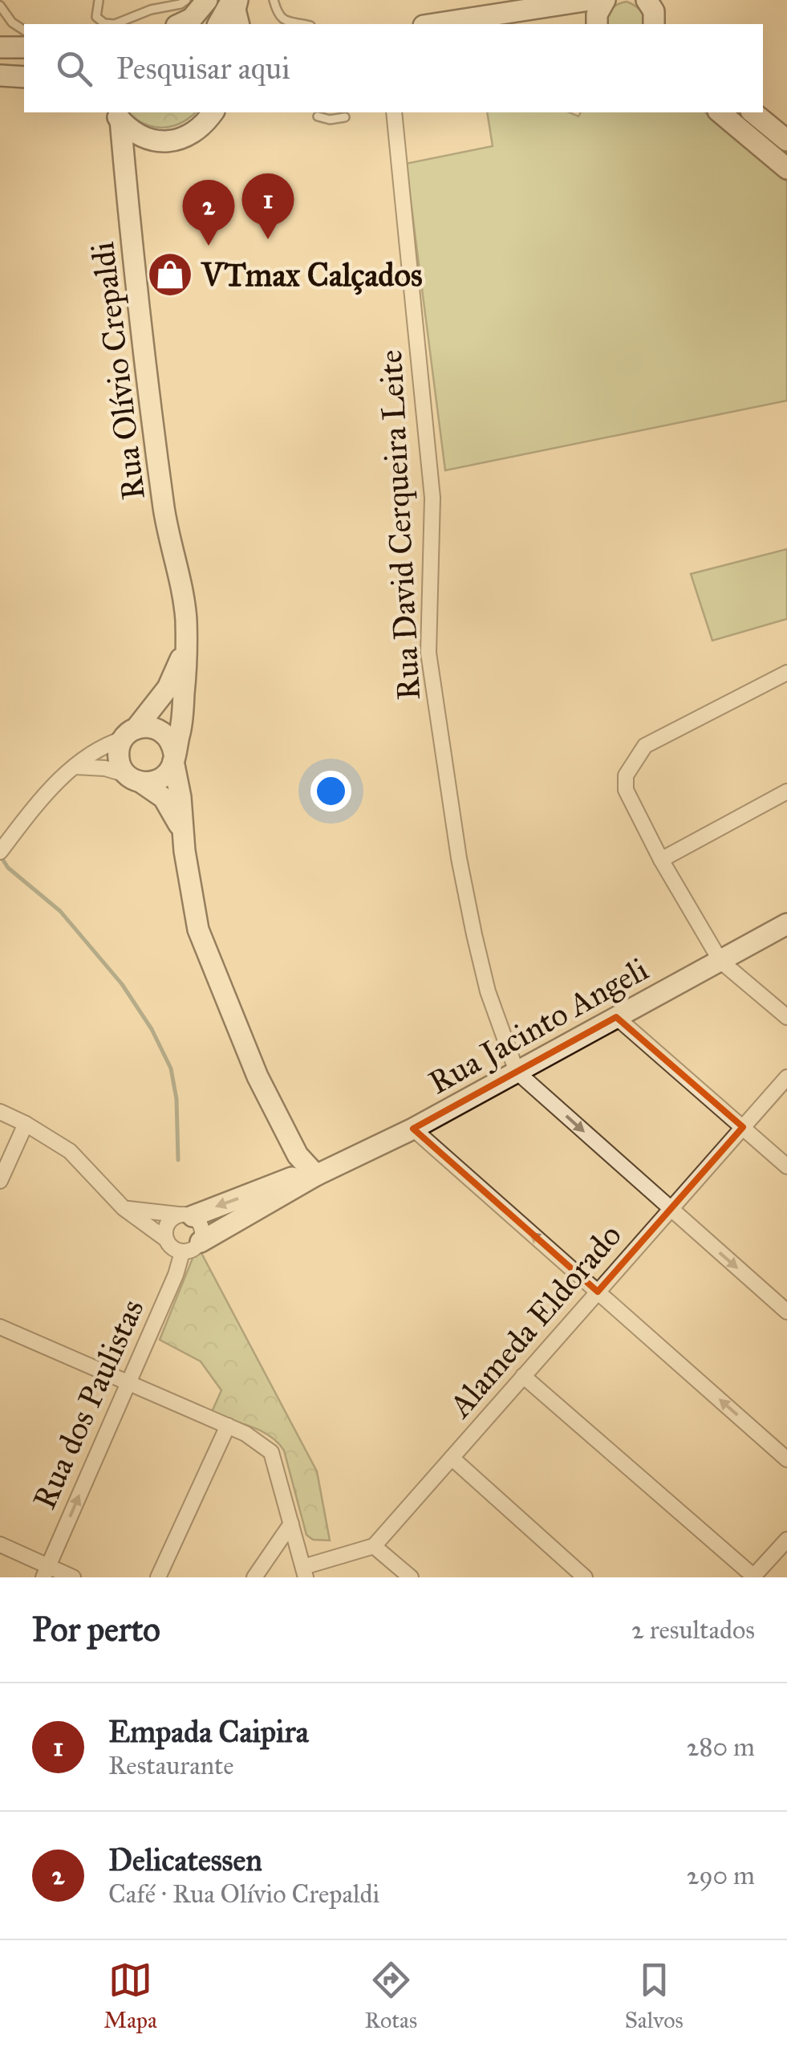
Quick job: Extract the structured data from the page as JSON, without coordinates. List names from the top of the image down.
{
  "streets": {
    "street": [
      "Rua Olívio Crepaldi",
      "Rua David Cerqueira Leite",
      "Rua Jacinto Angeli",
      "Alameda Eldorado",
      "Rua dos Paulistas"
    ]
  },
  "crossings": [
    ["Rua Olívio Crepaldi", "Rua Jacinto Angeli"],
    ["Rua David Cerqueira Leite", "Rua Jacinto Angeli"],
    ["Rua Jacinto Angeli", "Rua dos Paulistas"]
  ],
  "places": {
    "shop": ["VTmax Calçados"]
  },
  "page": {
    "search": "Pesquisar aqui",
    "pins": ["1", "2"],
    "heading": ["Por perto", "2 resultados"],
    "list": [
      {
        "mark": "1",
        "name": "Empada Caipira",
        "note": "Restaurante",
        "value": "280 m"
      },
      {
        "mark": "2",
        "name": "Delicatessen",
        "note": "Café · Rua Olívio Crepaldi",
        "value": "290 m"
      }
    ],
    "nav": ["Mapa", "Rotas", "Salvos"]
  }
}
